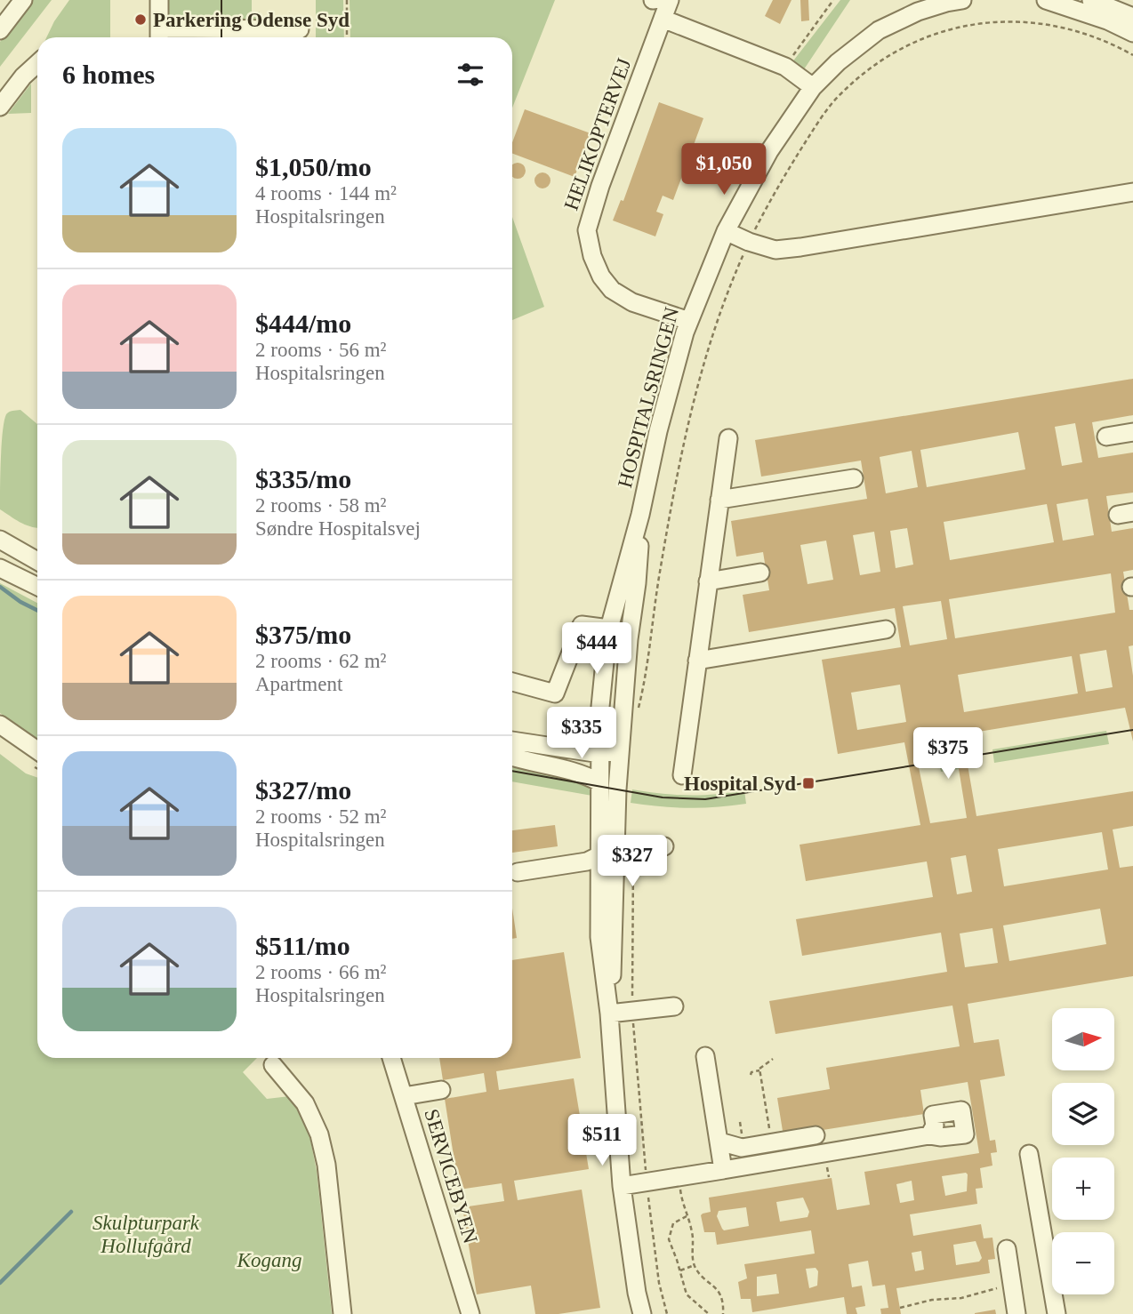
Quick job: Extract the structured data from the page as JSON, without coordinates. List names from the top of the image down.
{
  "streets": {
    "street": ["HELIKOPTERVEJ", "HOSPITALSRINGEN", "SERVICEBYEN"]
  },
  "crossings": [
    ["HELIKOPTERVEJ", "HOSPITALSRINGEN"]
  ],
  "parks": ["Skulpturpark Hollufgård", "Kogang"],
  "places": {
    "other": ["Parkering Odense Syd"],
    "transit": ["Hospital Syd"]
  },
  "north": "right",
  "page": {
    "heading": "6 homes",
    "list": [
      {
        "name": "$1,050/mo",
        "note": "4 rooms · 144 m² · Hospitalsringen"
      },
      {
        "name": "$444/mo",
        "note": "2 rooms · 56 m² · Hospitalsringen"
      },
      {
        "name": "$335/mo",
        "note": "2 rooms · 58 m² · Søndre Hospitalsvej"
      },
      {
        "name": "$375/mo",
        "note": "2 rooms · 62 m² · Apartment"
      },
      {
        "name": "$327/mo",
        "note": "2 rooms · 52 m² · Hospitalsringen"
      },
      {
        "name": "$511/mo",
        "note": "2 rooms · 66 m² · Hospitalsringen"
      }
    ],
    "price": [
      "$1,050",
      "$444",
      "$335",
      "$375",
      "$327",
      "$511"
    ],
    "map_buttons": ["+", "−"]
  }
}
